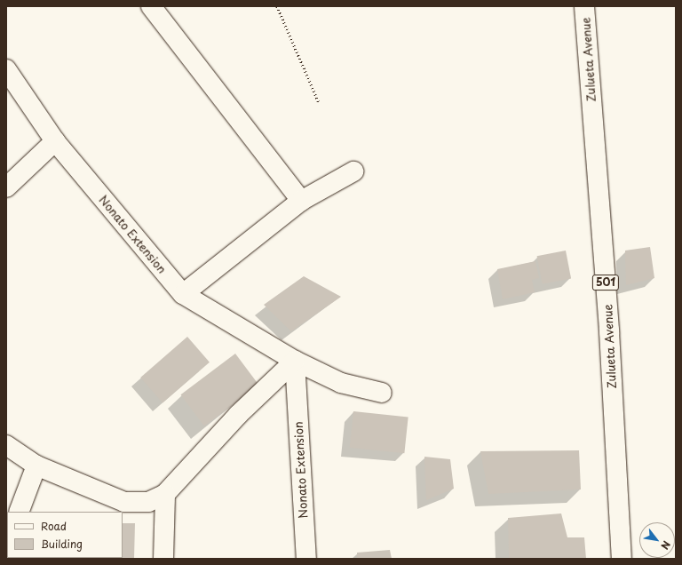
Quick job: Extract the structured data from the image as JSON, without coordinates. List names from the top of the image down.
{
  "streets": {
    "street": ["Zulueta Avenue", "Nonato Extension", "501"]
  },
  "legend": ["Road", "Building"],
  "north": "bottom right"
}
